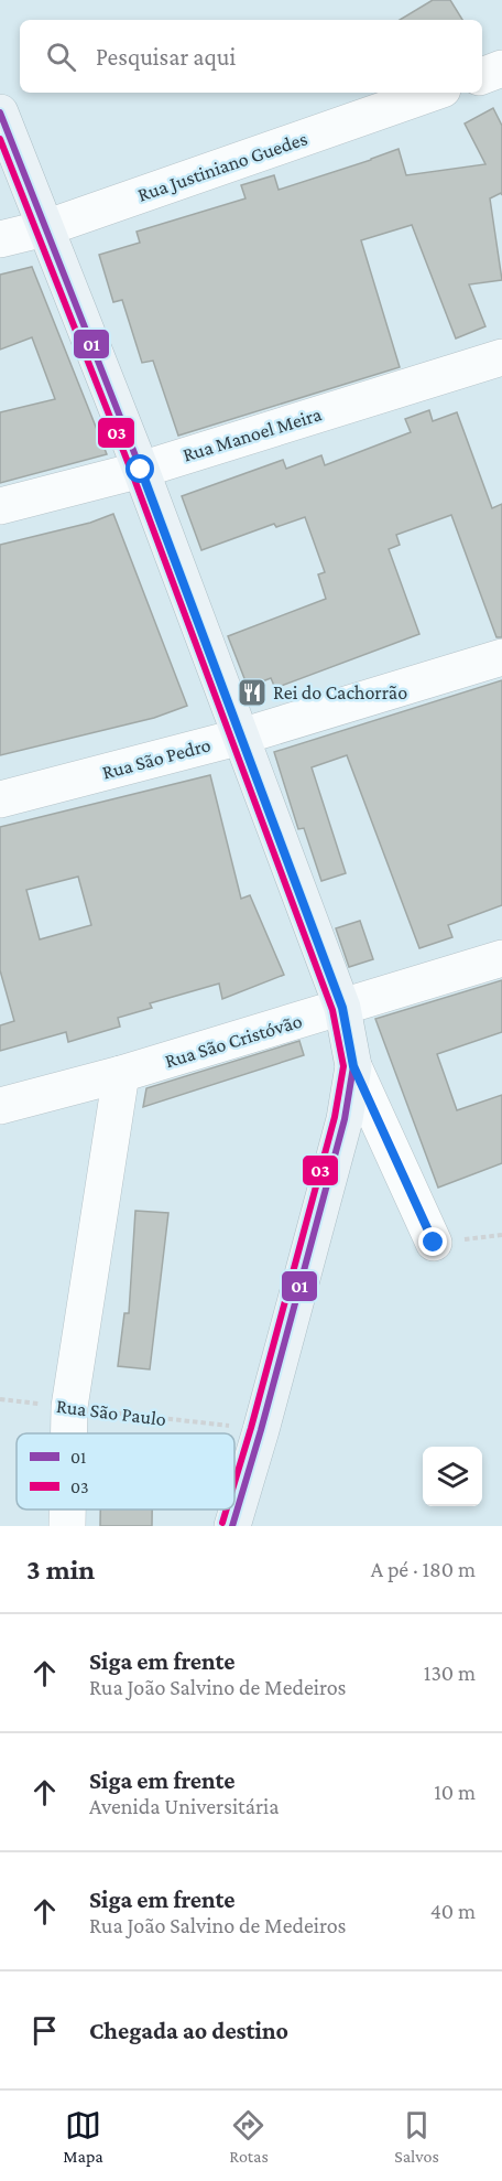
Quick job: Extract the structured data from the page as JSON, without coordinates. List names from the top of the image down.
{
  "streets": {
    "street": [
      "Rua Justiniano Guedes",
      "Rua Manoel Meira",
      "Rua São Pedro",
      "Rua São Cristóvão"
    ],
    "path": ["Rua São Paulo"]
  },
  "places": {
    "restaurant": ["Rei do Cachorrão"]
  },
  "lines": ["transit line 01", "transit line 03"],
  "legend": ["01", "03"],
  "page": {
    "search": "Pesquisar aqui",
    "heading": ["3 min", "A pé · 180 m"],
    "list": [
      ["Siga em frente", "Rua João Salvino de Medeiros", "130 m"],
      ["Siga em frente", "Avenida Universitária", "10 m"],
      ["Siga em frente", "Rua João Salvino de Medeiros", "40 m"],
      "Chegada ao destino"
    ],
    "nav": ["Mapa", "Rotas", "Salvos"]
  }
}
